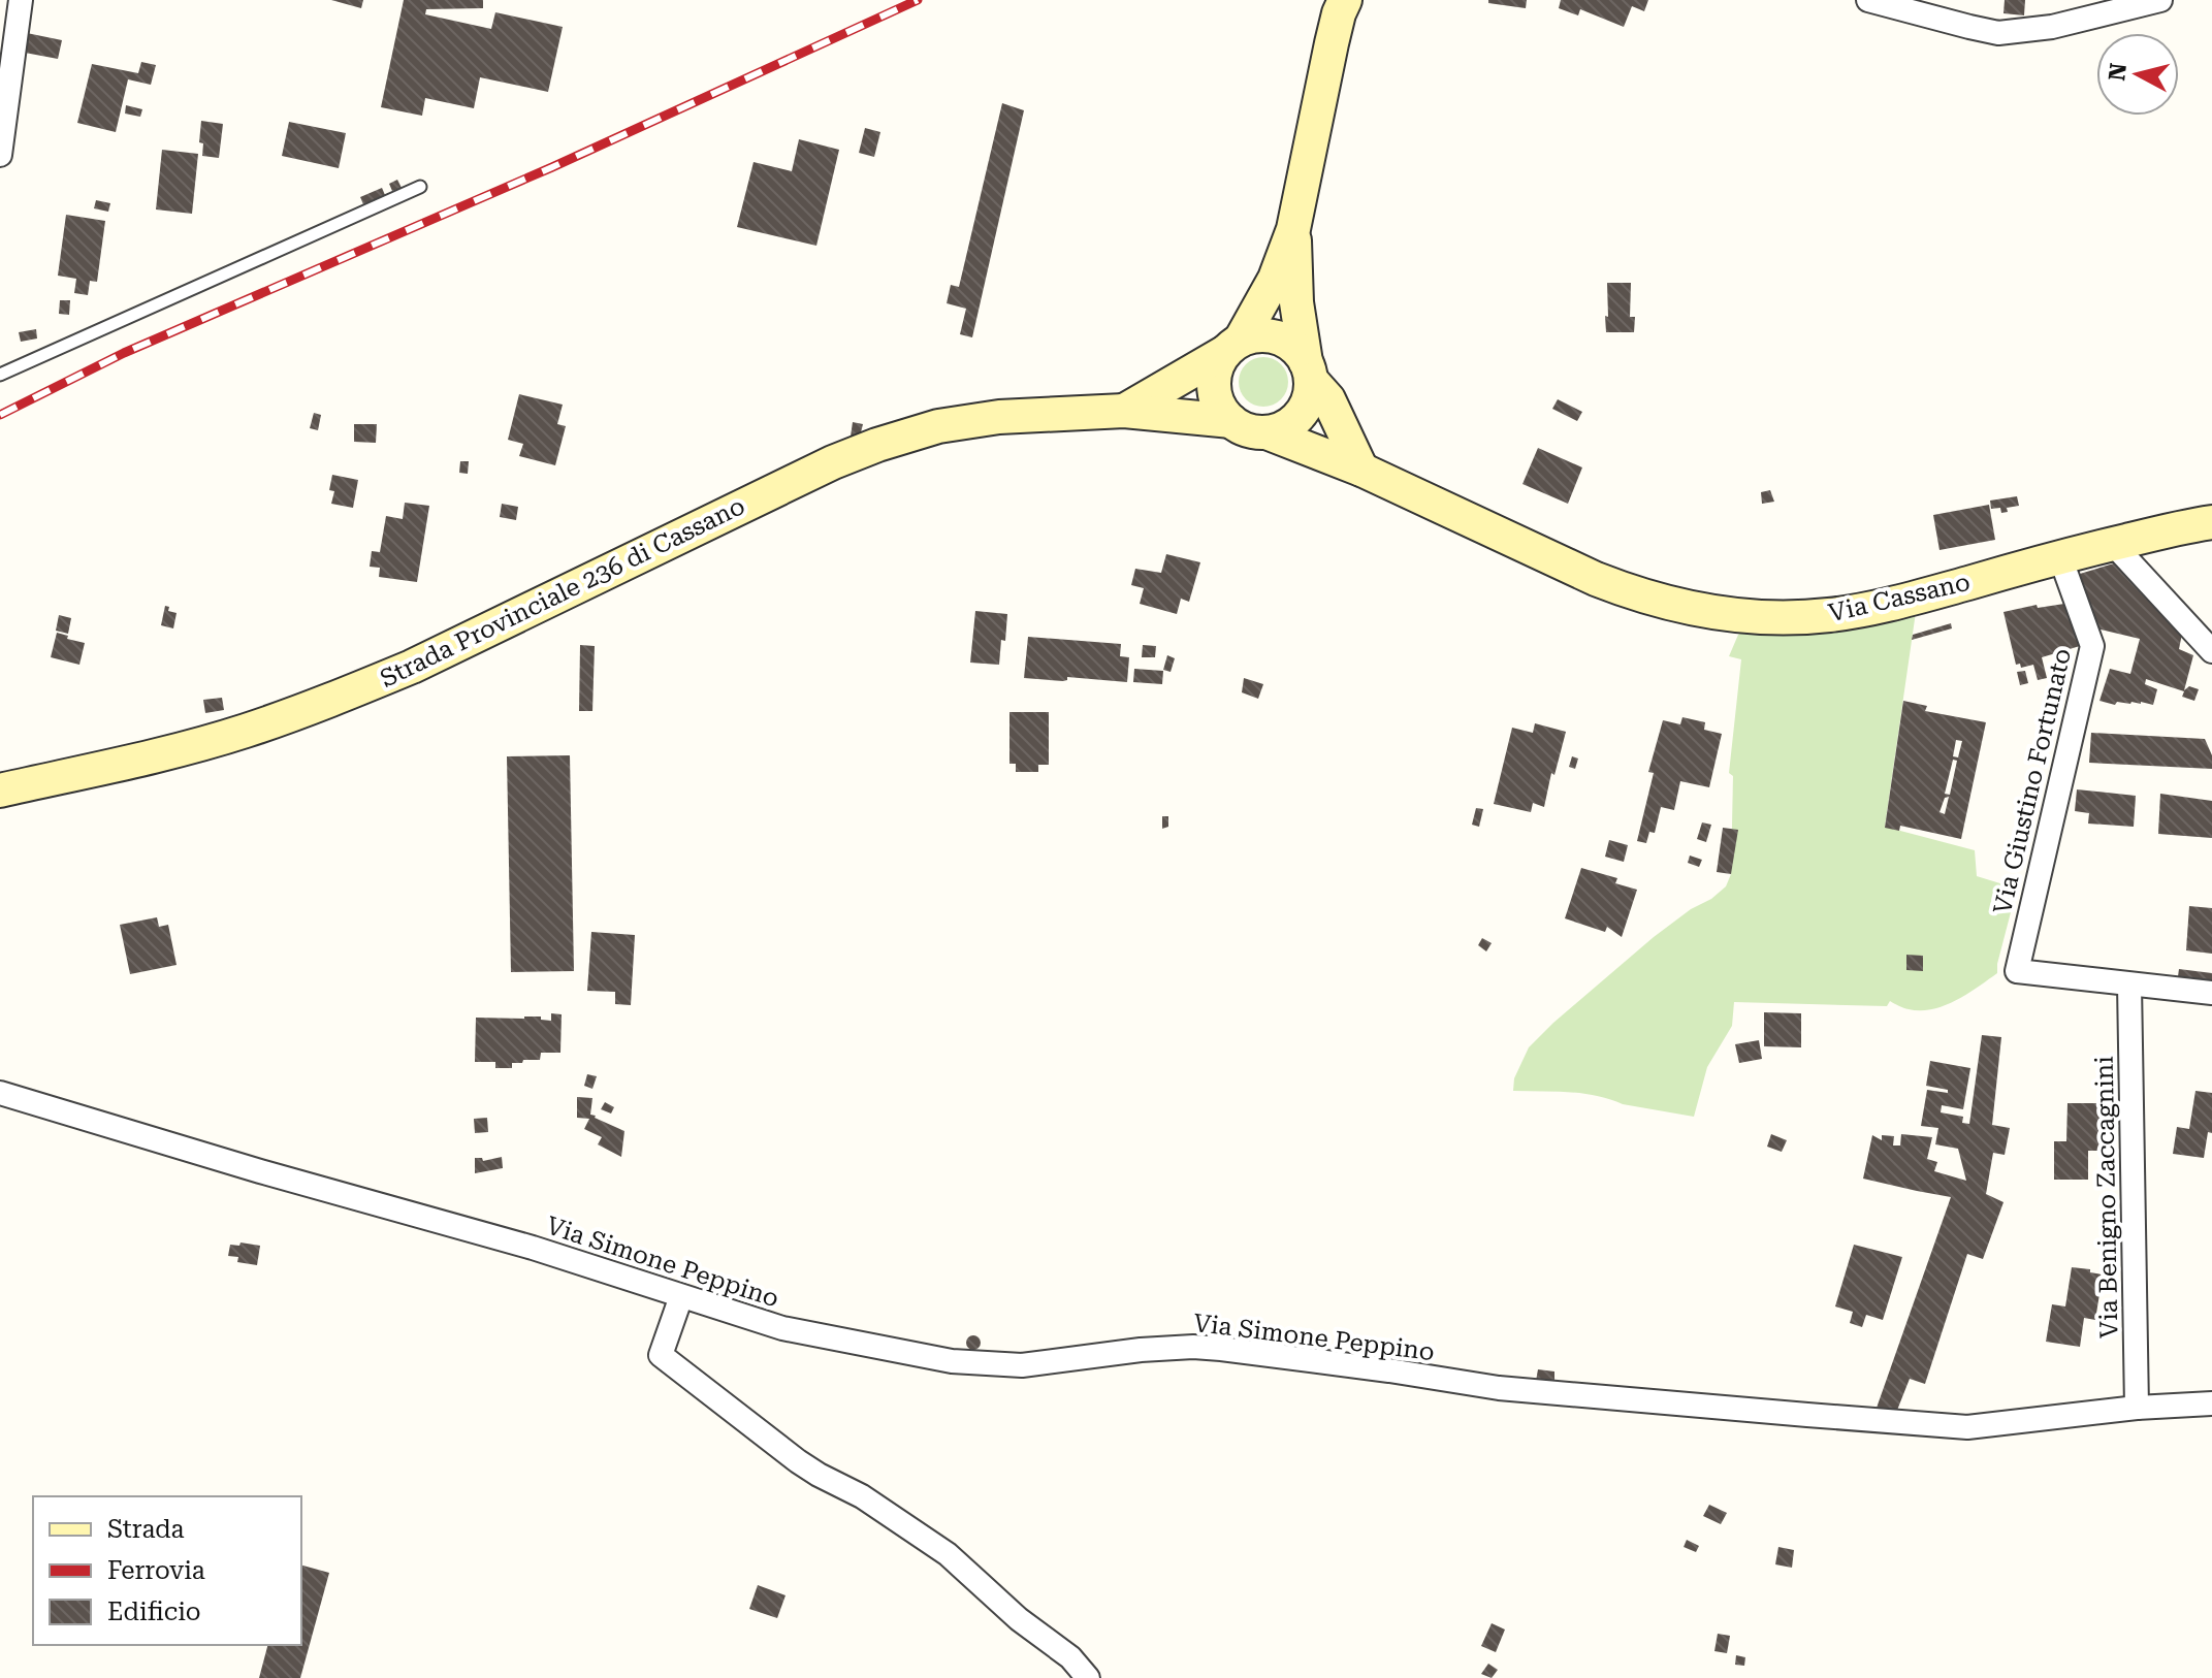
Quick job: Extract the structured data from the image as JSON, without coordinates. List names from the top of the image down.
{
  "streets": {
    "main road": ["Strada Provinciale 236 di Cassano", "Via Cassano"],
    "street": ["Via Giustino Fortunato", "Via Benigno Zaccagnini", "Via Simone Peppino"]
  },
  "crossings": [
    ["Strada Provinciale 236 di Cassano", "Via Cassano"],
    ["Via Cassano", "Via Giustino Fortunato"],
    ["Via Giustino Fortunato", "Via Benigno Zaccagnini"],
    ["Via Benigno Zaccagnini", "Via Simone Peppino"]
  ],
  "legend": ["Strada", "Ferrovia", "Edificio"],
  "north": "left"
}
